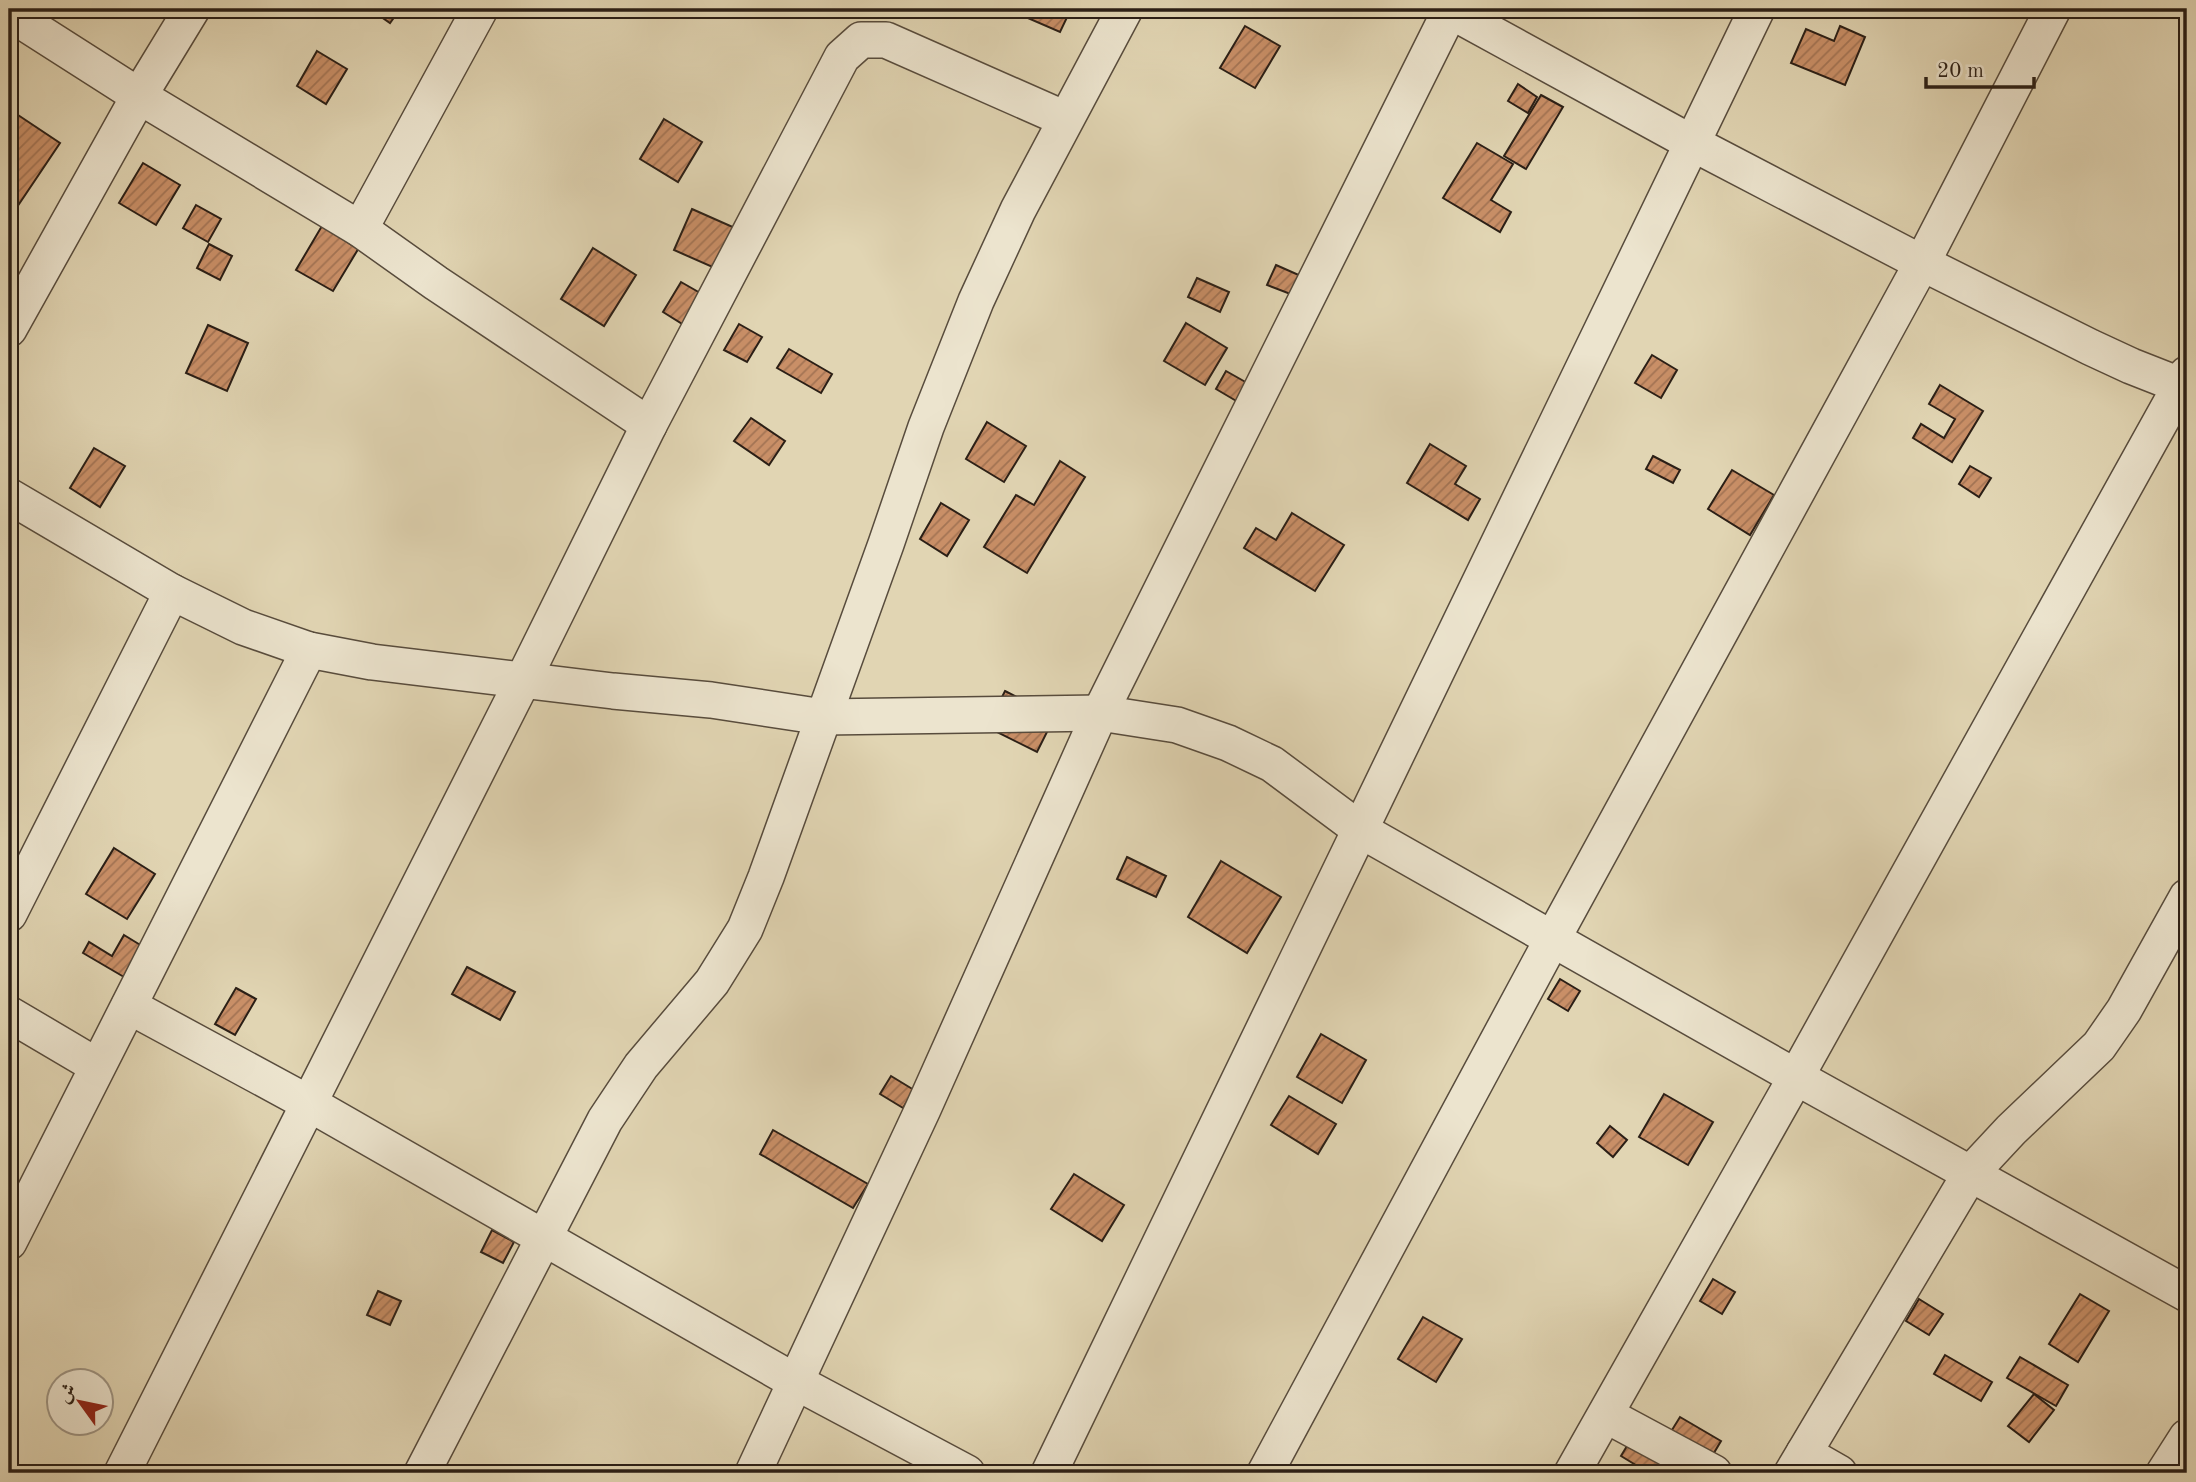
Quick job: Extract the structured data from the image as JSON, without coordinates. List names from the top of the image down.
{
  "scale_bar": "20 m",
  "north": "top left"
}
